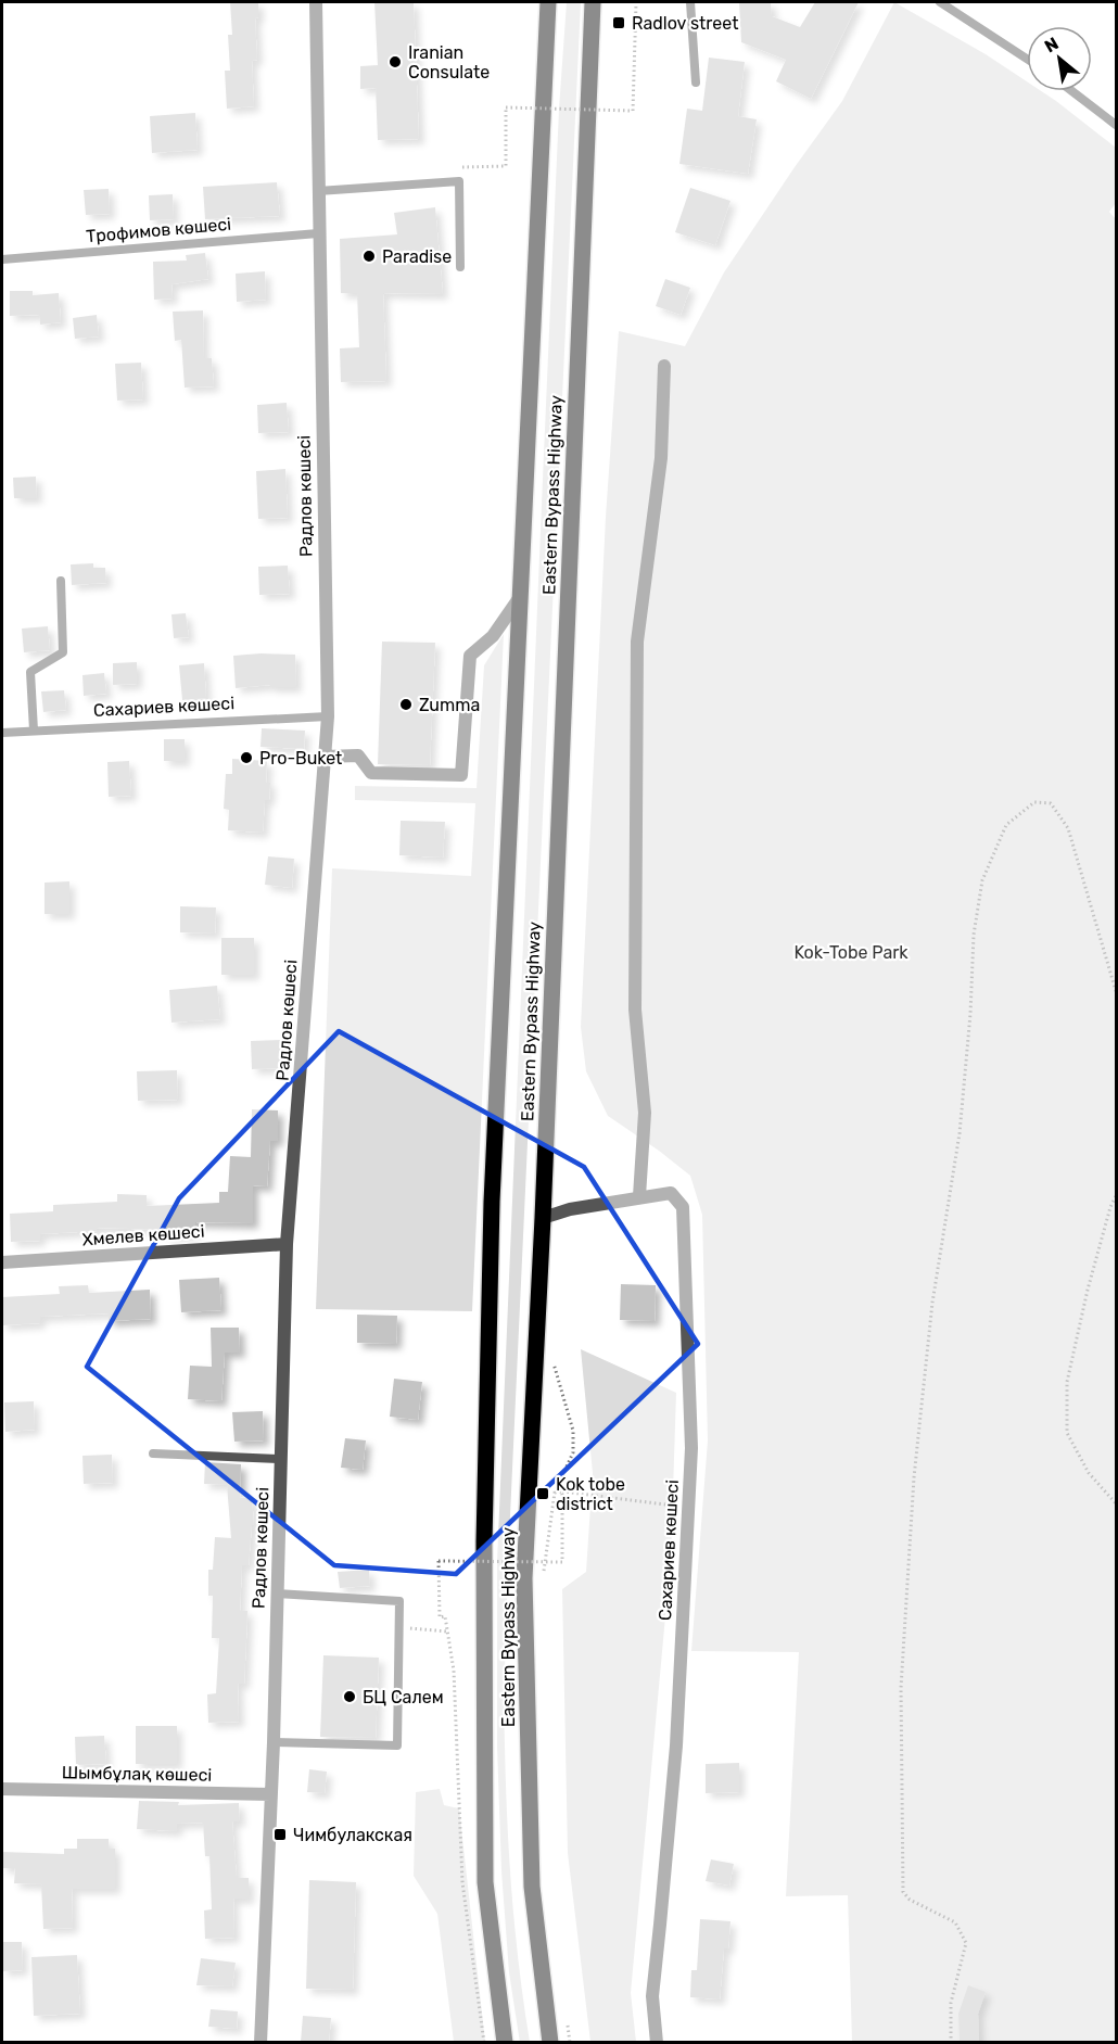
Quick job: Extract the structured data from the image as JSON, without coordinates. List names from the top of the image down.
{
  "streets": {
    "main road": ["Eastern Bypass Highway"],
    "street": [
      "Радлов көшесі",
      "Сахариев көшесі",
      "Хмелев көшесі",
      "Шымбұлақ көшесі"
    ],
    "lane": ["Трофимов көшесі"]
  },
  "crossings": [
    ["Трофимов көшесі", "Радлов көшесі"],
    ["Eastern Bypass Highway", "Сахариев көшесі"],
    ["Радлов көшесі", "Сахариев көшесі"],
    ["Радлов көшесі", "Хмелев көшесі"],
    ["Радлов көшесі", "Шымбұлақ көшесі"]
  ],
  "parks": ["Kok-Tobe Park"],
  "places": {
    "transit": ["Radlov street", "Kok tobe district", "Чимбулакская"],
    "other": [
      "Iranian Consulate",
      "Paradise",
      "Zumma",
      "Pro-Buket",
      "БЦ Салем"
    ]
  },
  "north": "top left"
}
